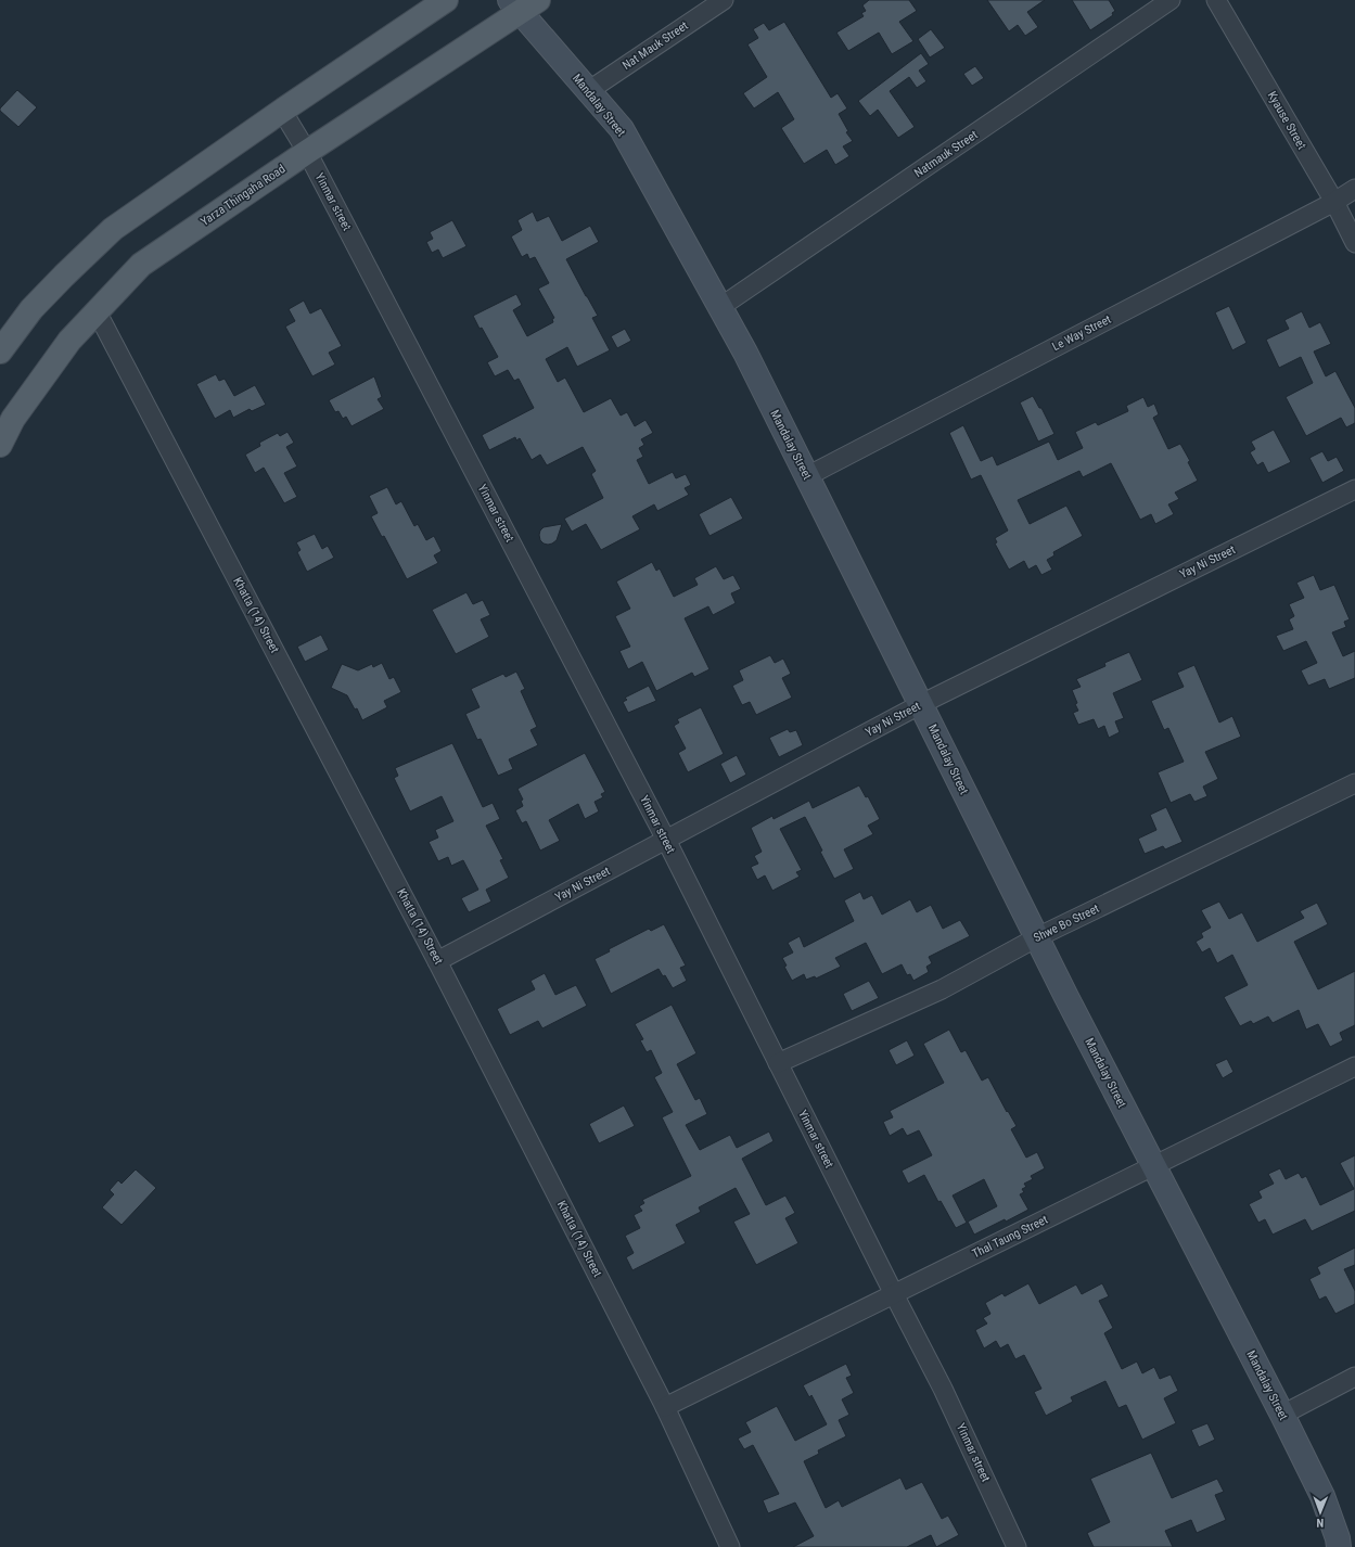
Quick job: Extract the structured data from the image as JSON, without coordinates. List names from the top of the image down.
{
  "streets": {
    "main road": ["Mandalay Street", "Yarza Thingaha Road"],
    "street": [
      "Nat Mauk Street",
      "Kyause Street",
      "Natmauk Street",
      "Yinmar street",
      "Le Way Street",
      "Yay Ni Street",
      "Khatta (14) Street",
      "Shwe Bo Street",
      "Thal Taung Street"
    ]
  },
  "crossings": [
    ["Nat Mauk Street", "Mandalay Street"],
    ["Mandalay Street", "Natmauk Street"],
    ["Mandalay Street", "Yarza Thingaha Road"],
    ["Mandalay Street", "Le Way Street"],
    ["Mandalay Street", "Yay Ni Street"],
    ["Mandalay Street", "Shwe Bo Street"],
    ["Mandalay Street", "Thal Taung Street"],
    ["Kyause Street", "Le Way Street"],
    ["Yarza Thingaha Road", "Yinmar street"],
    ["Yarza Thingaha Road", "Khatta (14) Street"],
    ["Yinmar street", "Yay Ni Street"],
    ["Yinmar street", "Shwe Bo Street"],
    ["Yinmar street", "Thal Taung Street"],
    ["Yay Ni Street", "Khatta (14) Street"],
    ["Khatta (14) Street", "Thal Taung Street"]
  ],
  "north": "bottom"
}
